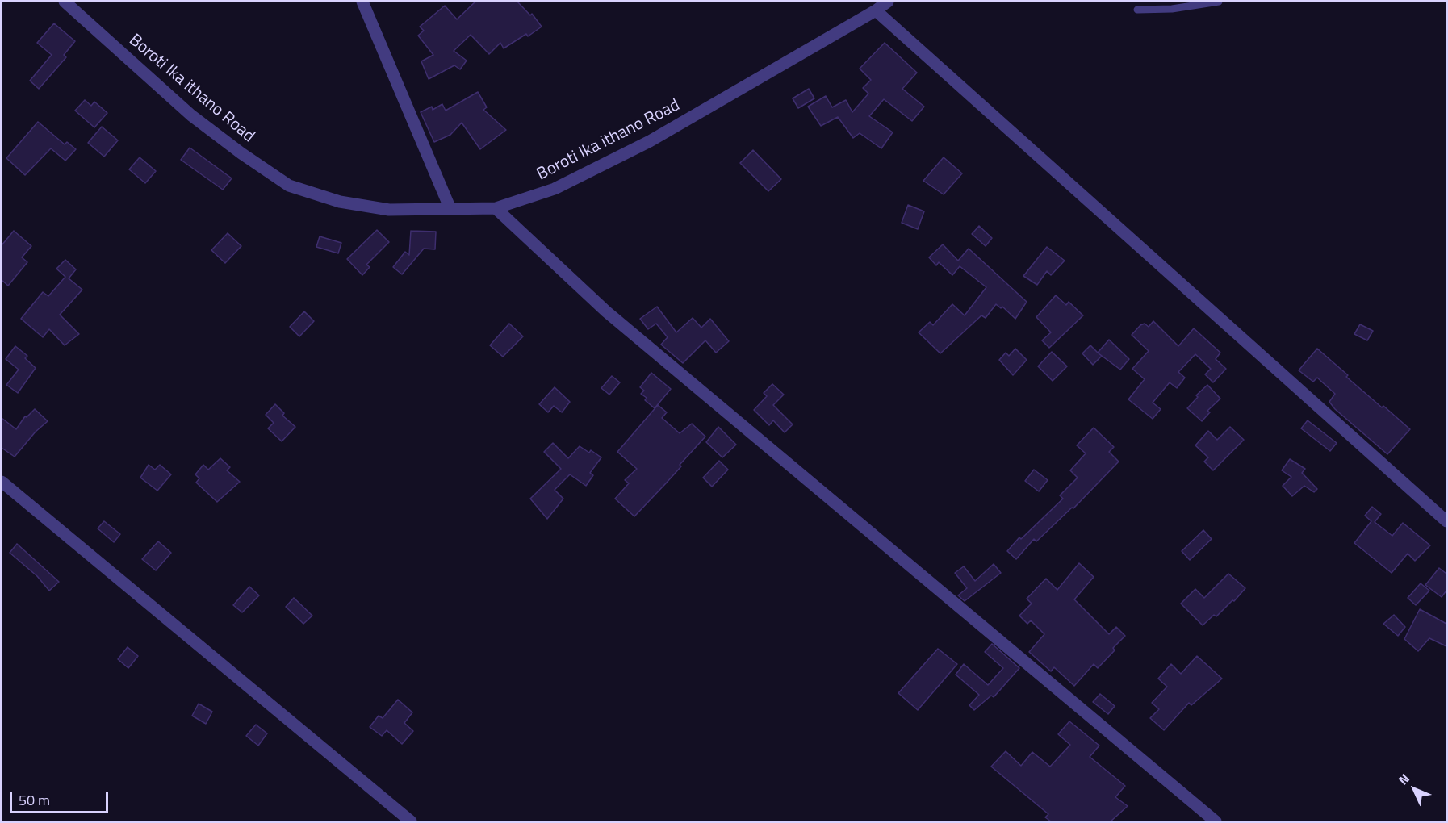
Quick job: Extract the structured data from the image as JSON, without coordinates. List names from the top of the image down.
{
  "streets": {
    "street": ["Boroti Ika ithano Road"]
  },
  "scale_bar": "50 m",
  "north": "top left"
}
